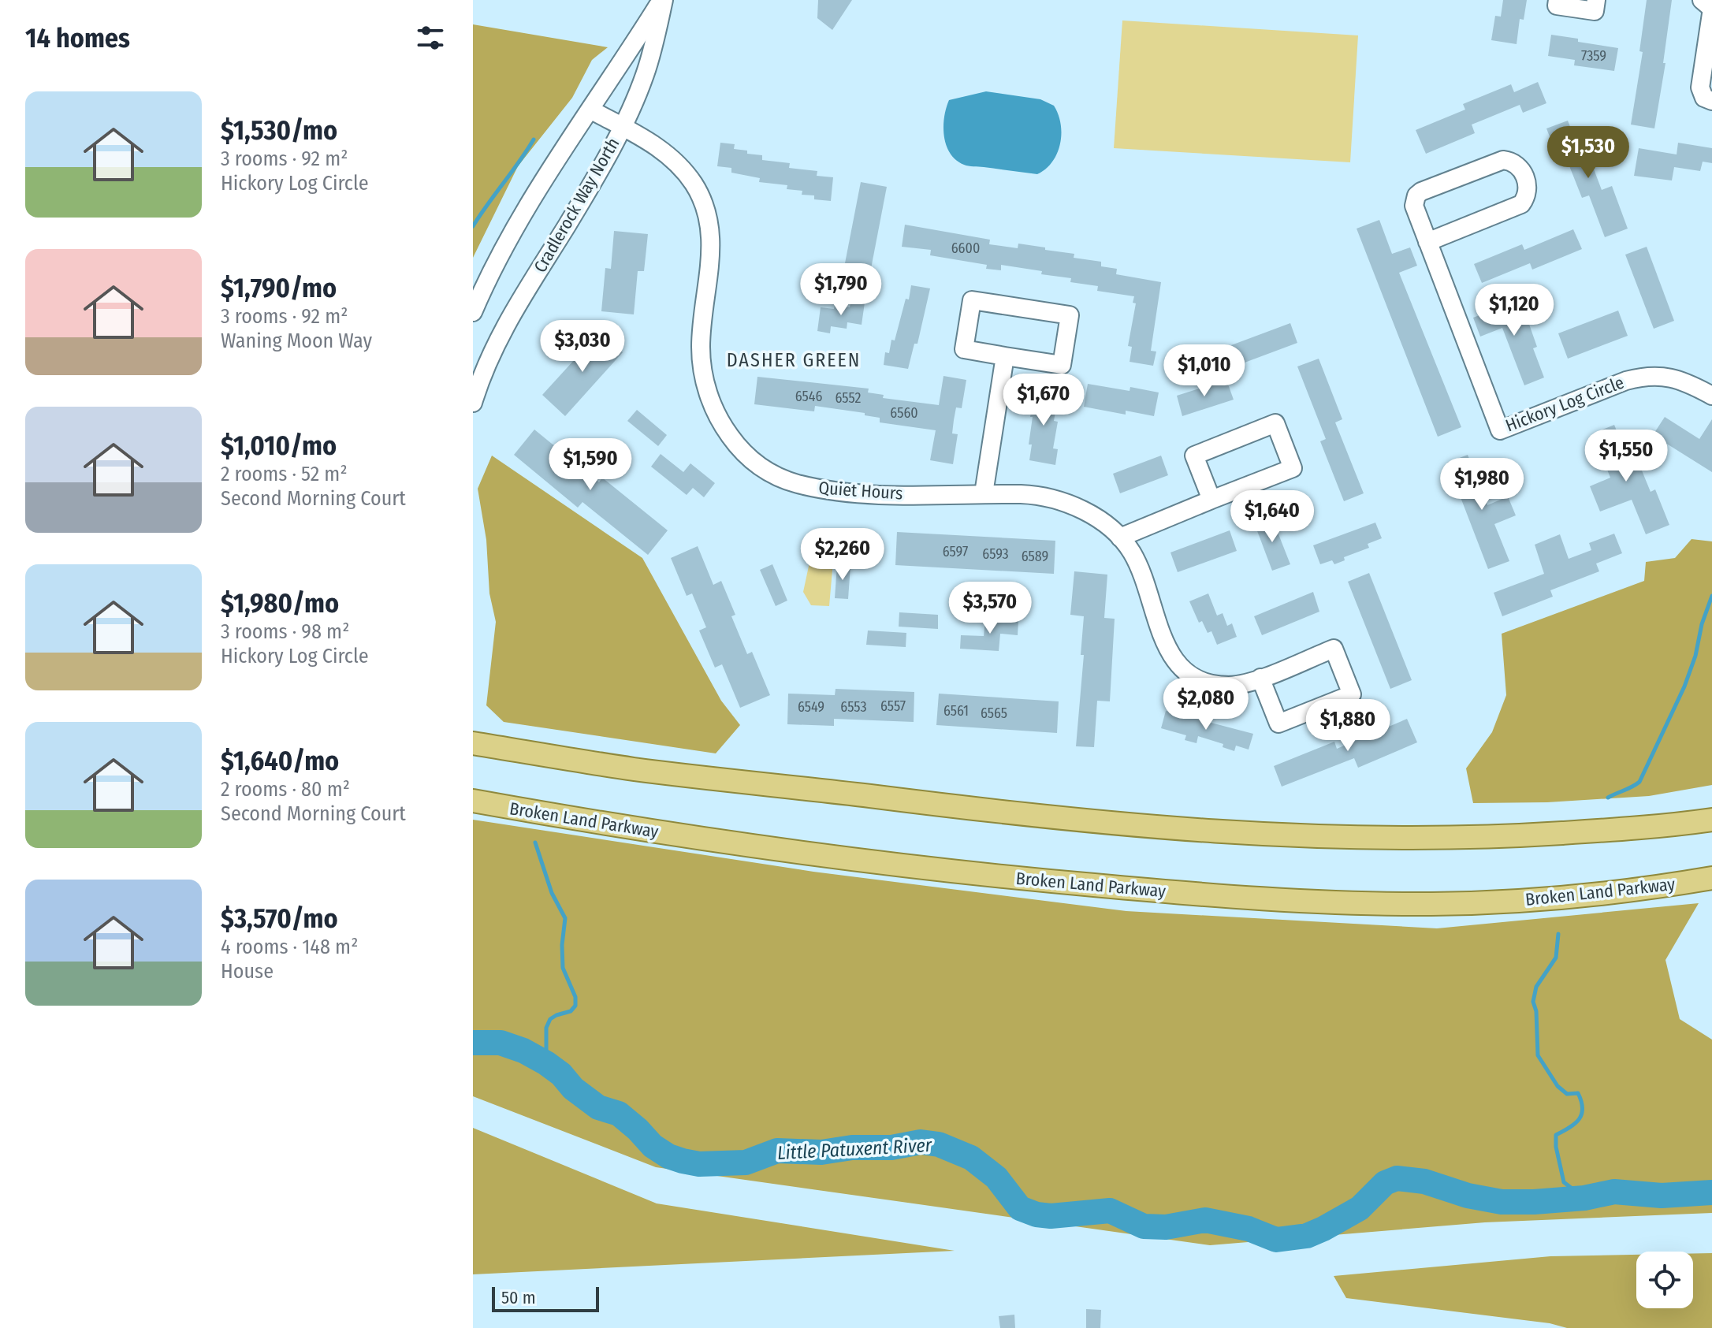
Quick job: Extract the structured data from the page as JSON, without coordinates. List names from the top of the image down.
{
  "streets": {
    "main road": ["Broken Land Parkway"],
    "street": ["Cradlerock Way North", "Hickory Log Circle", "Quiet Hours"]
  },
  "crossings": [
    ["Cradlerock Way North", "Quiet Hours"]
  ],
  "districts": ["DASHER GREEN"],
  "water": ["Little Patuxent River"],
  "house_numbers": [
    "7359",
    "6600",
    "6546",
    "6552",
    "6560",
    "6597",
    "6593",
    "6589",
    "6557",
    "6549",
    "6553",
    "6561",
    "6565"
  ],
  "scale_bar": "50 m",
  "page": {
    "heading": "14 homes",
    "list": [
      {
        "name": "$1,530/mo",
        "note": "3 rooms · 92 m² · Hickory Log Circle"
      },
      {
        "name": "$1,790/mo",
        "note": "3 rooms · 92 m² · Waning Moon Way"
      },
      {
        "name": "$1,010/mo",
        "note": "2 rooms · 52 m² · Second Morning Court"
      },
      {
        "name": "$1,980/mo",
        "note": "3 rooms · 98 m² · Hickory Log Circle"
      },
      {
        "name": "$1,640/mo",
        "note": "2 rooms · 80 m² · Second Morning Court"
      },
      {
        "name": "$3,570/mo",
        "note": "4 rooms · 148 m² · House"
      }
    ],
    "price": [
      "$1,530",
      "$1,790",
      "$1,120",
      "$3,030",
      "$1,010",
      "$1,670",
      "$1,550",
      "$1,590",
      "$1,980",
      "$1,640",
      "$2,260",
      "$3,570",
      "$2,080",
      "$1,880"
    ],
    "scale": "50 m"
  }
}
